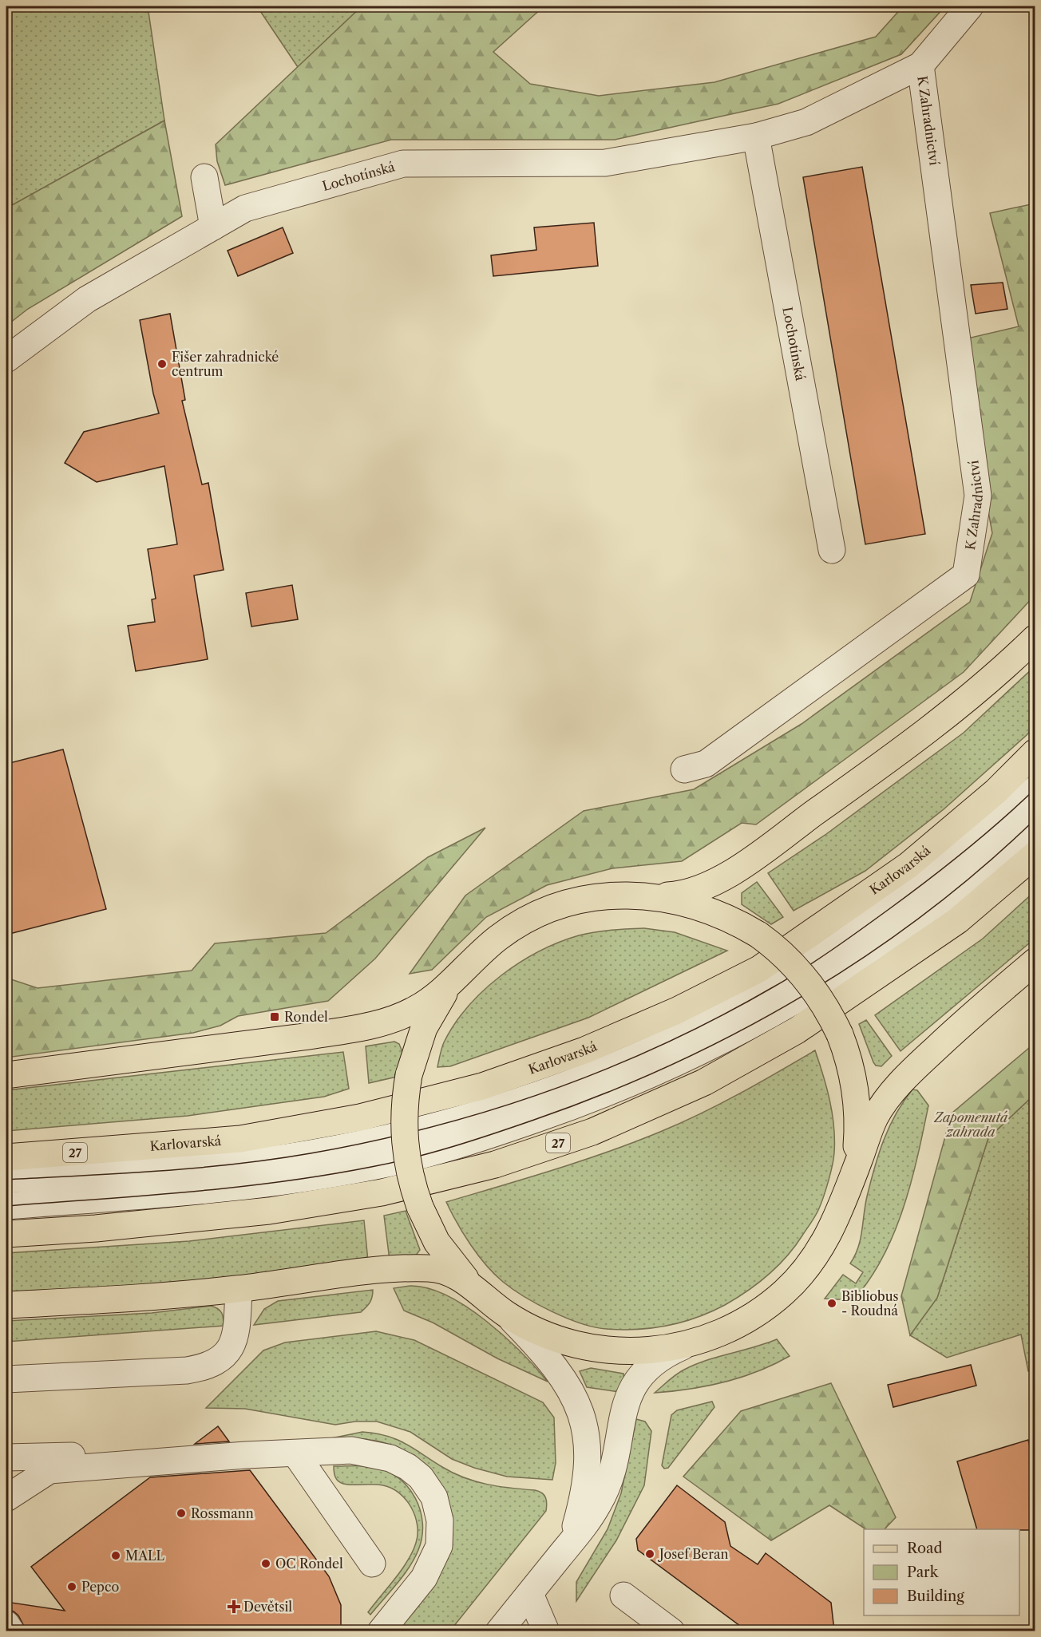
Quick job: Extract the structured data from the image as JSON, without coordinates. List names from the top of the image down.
{
  "streets": {
    "main road": ["Karlovarská", "27"],
    "street": ["K Zahradnictví", "Lochotínská"]
  },
  "crossings": [
    ["K Zahradnictví", "Lochotínská"]
  ],
  "parks": ["Zapomenutá zahrada"],
  "places": {
    "other": [
      "Fišer zahradnické centrum",
      "Bibliobus - Roudná",
      "Rossmann",
      "Josef Beran",
      "MALL",
      "OC Rondel",
      "Pepco"
    ],
    "transit": ["Rondel"],
    "health": ["Devětsil"]
  },
  "legend": ["Road", "Park", "Building"]
}
